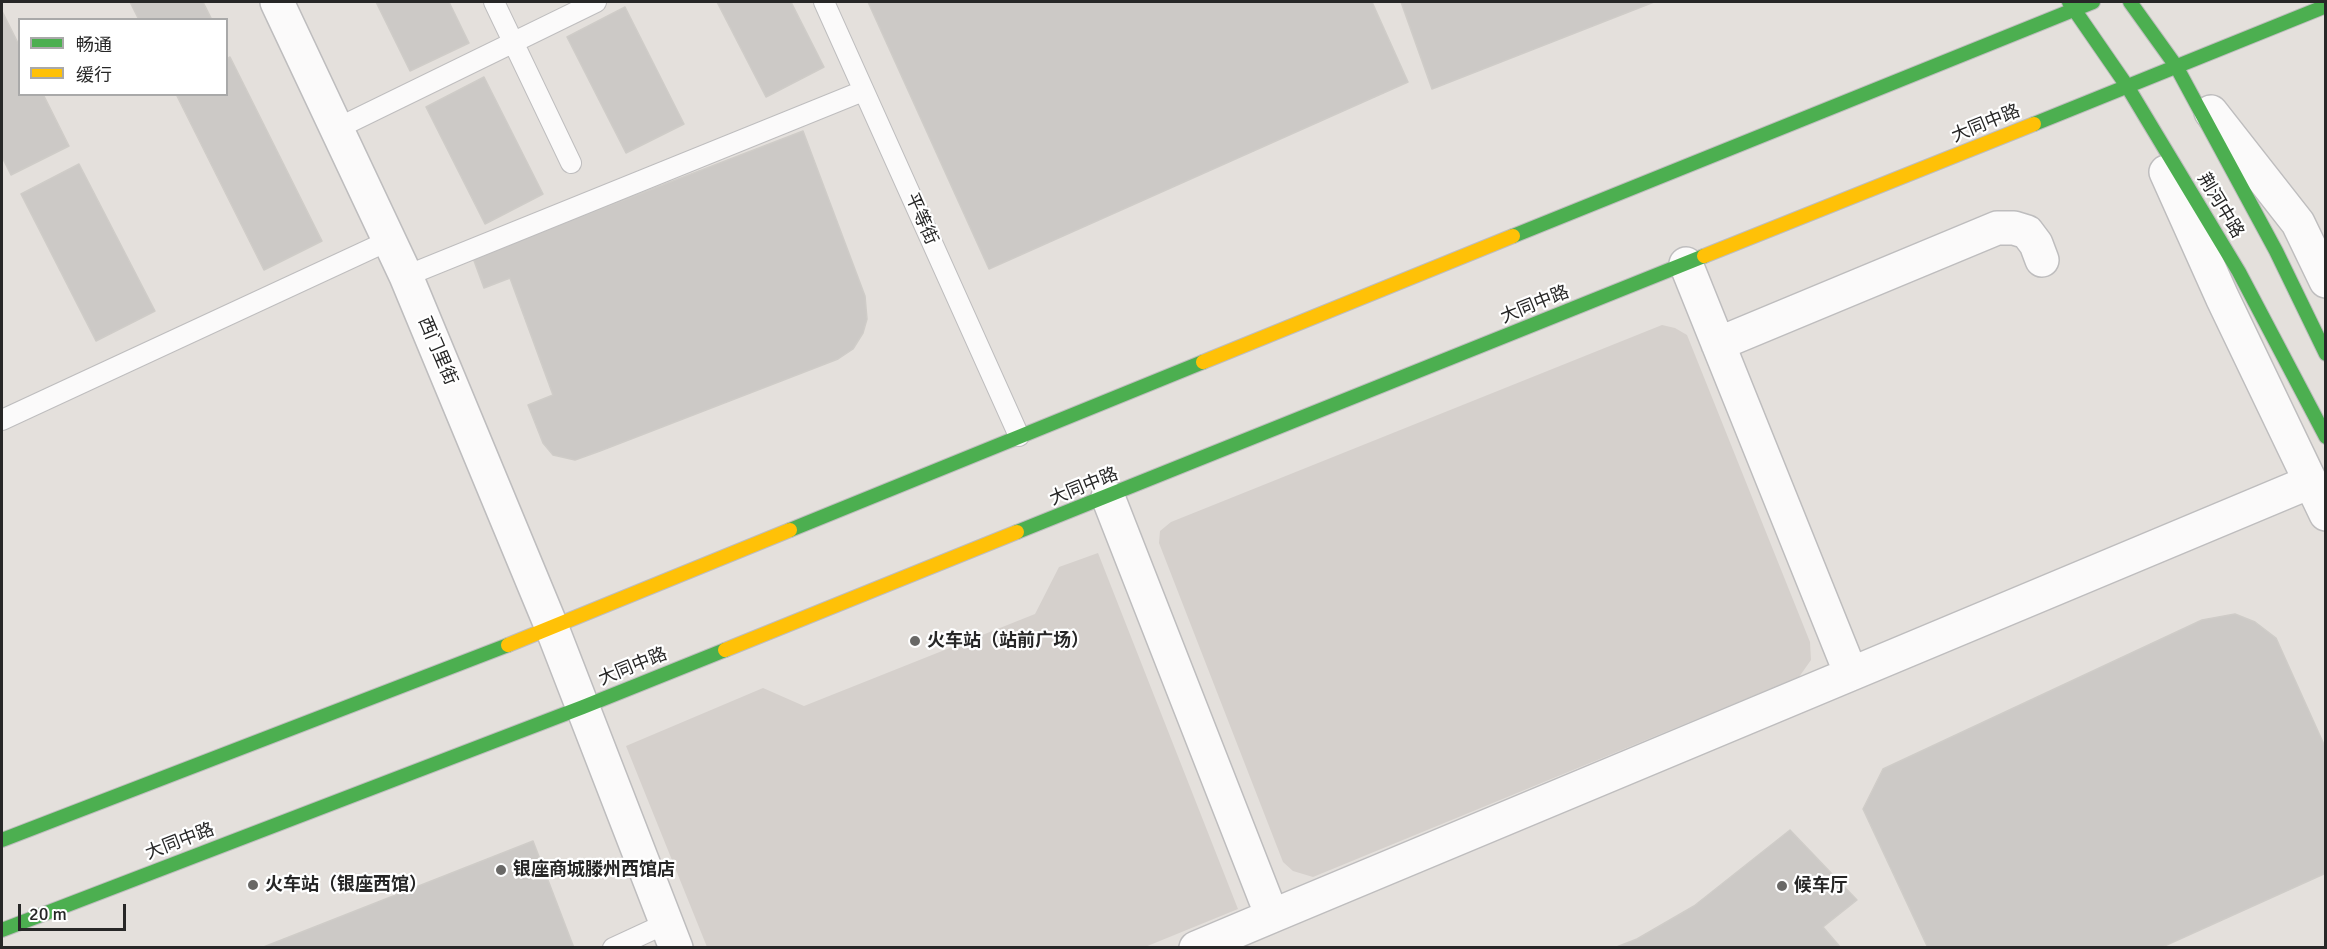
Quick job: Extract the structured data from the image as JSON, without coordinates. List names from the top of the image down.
{
  "streets": {
    "main road": ["大同中路", "荆河中路"],
    "street": ["西门里街"],
    "lane": ["平等街"]
  },
  "crossings": [
    ["大同中路", "荆河中路"],
    ["大同中路", "西门里街"]
  ],
  "places": [
    "火车站（站前广场）",
    "银座商城滕州西馆店",
    "火车站（银座西馆）",
    "候车厅"
  ],
  "legend": ["畅通", "缓行"],
  "scale_bar": "20 m"
}
